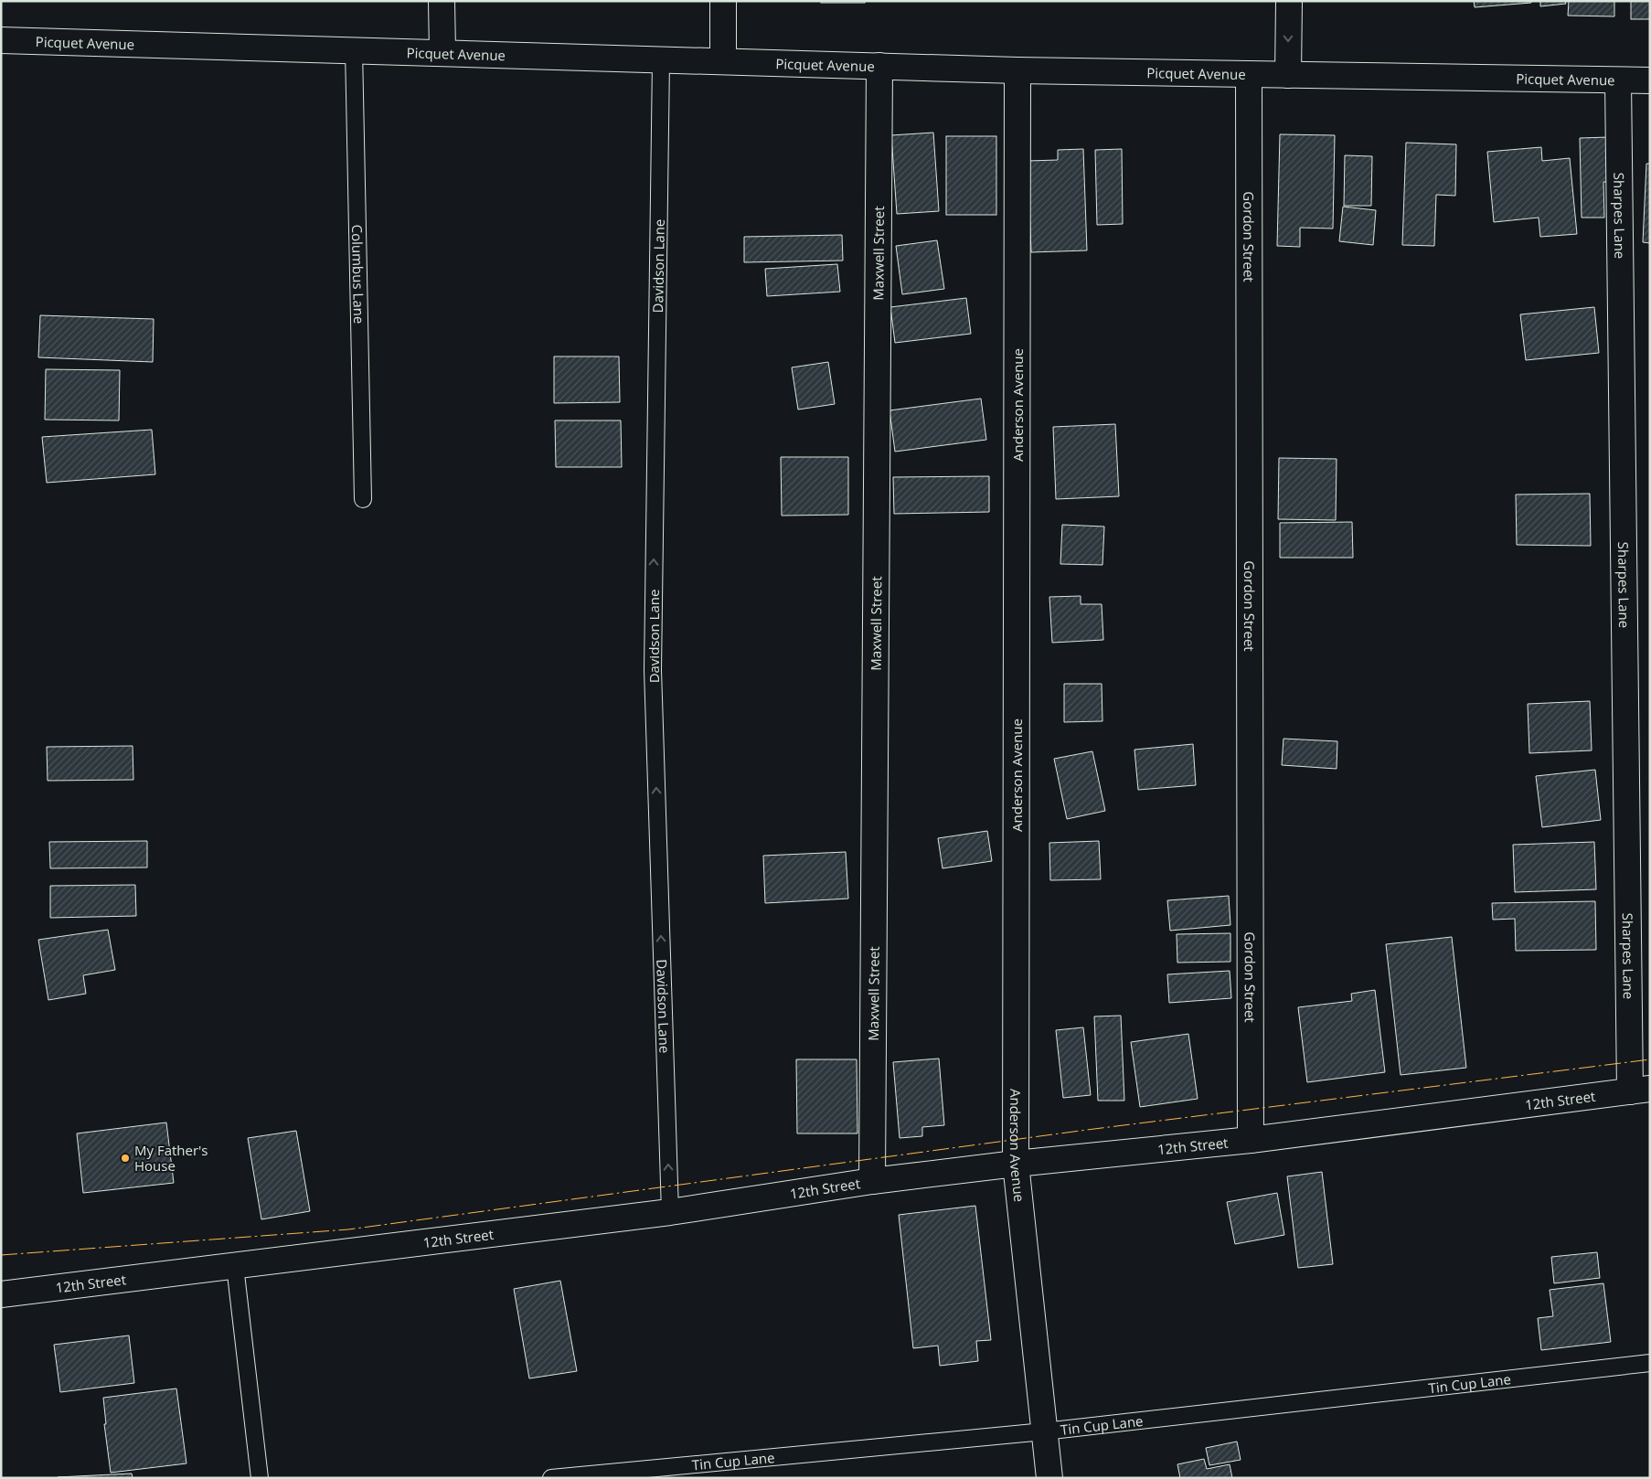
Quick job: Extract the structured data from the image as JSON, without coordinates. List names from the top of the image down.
{
  "streets": {
    "street": [
      "Picquet Avenue",
      "Sharpes Lane",
      "Gordon Street",
      "Maxwell Street",
      "Anderson Avenue",
      "12th Street"
    ],
    "lane": ["Davidson Lane", "Columbus Lane", "Tin Cup Lane"]
  },
  "crossings": [
    ["Picquet Avenue", "Sharpes Lane"],
    ["Picquet Avenue", "Gordon Street"],
    ["Picquet Avenue", "Maxwell Street"],
    ["Picquet Avenue", "Davidson Lane"],
    ["Picquet Avenue", "Columbus Lane"],
    ["Picquet Avenue", "Anderson Avenue"],
    ["Sharpes Lane", "12th Street"],
    ["Gordon Street", "12th Street"],
    ["Maxwell Street", "12th Street"],
    ["Davidson Lane", "12th Street"],
    ["Anderson Avenue", "12th Street"],
    ["Anderson Avenue", "Tin Cup Lane"]
  ],
  "one_way": ["Davidson Lane"],
  "places": ["My Father's House"]
}
